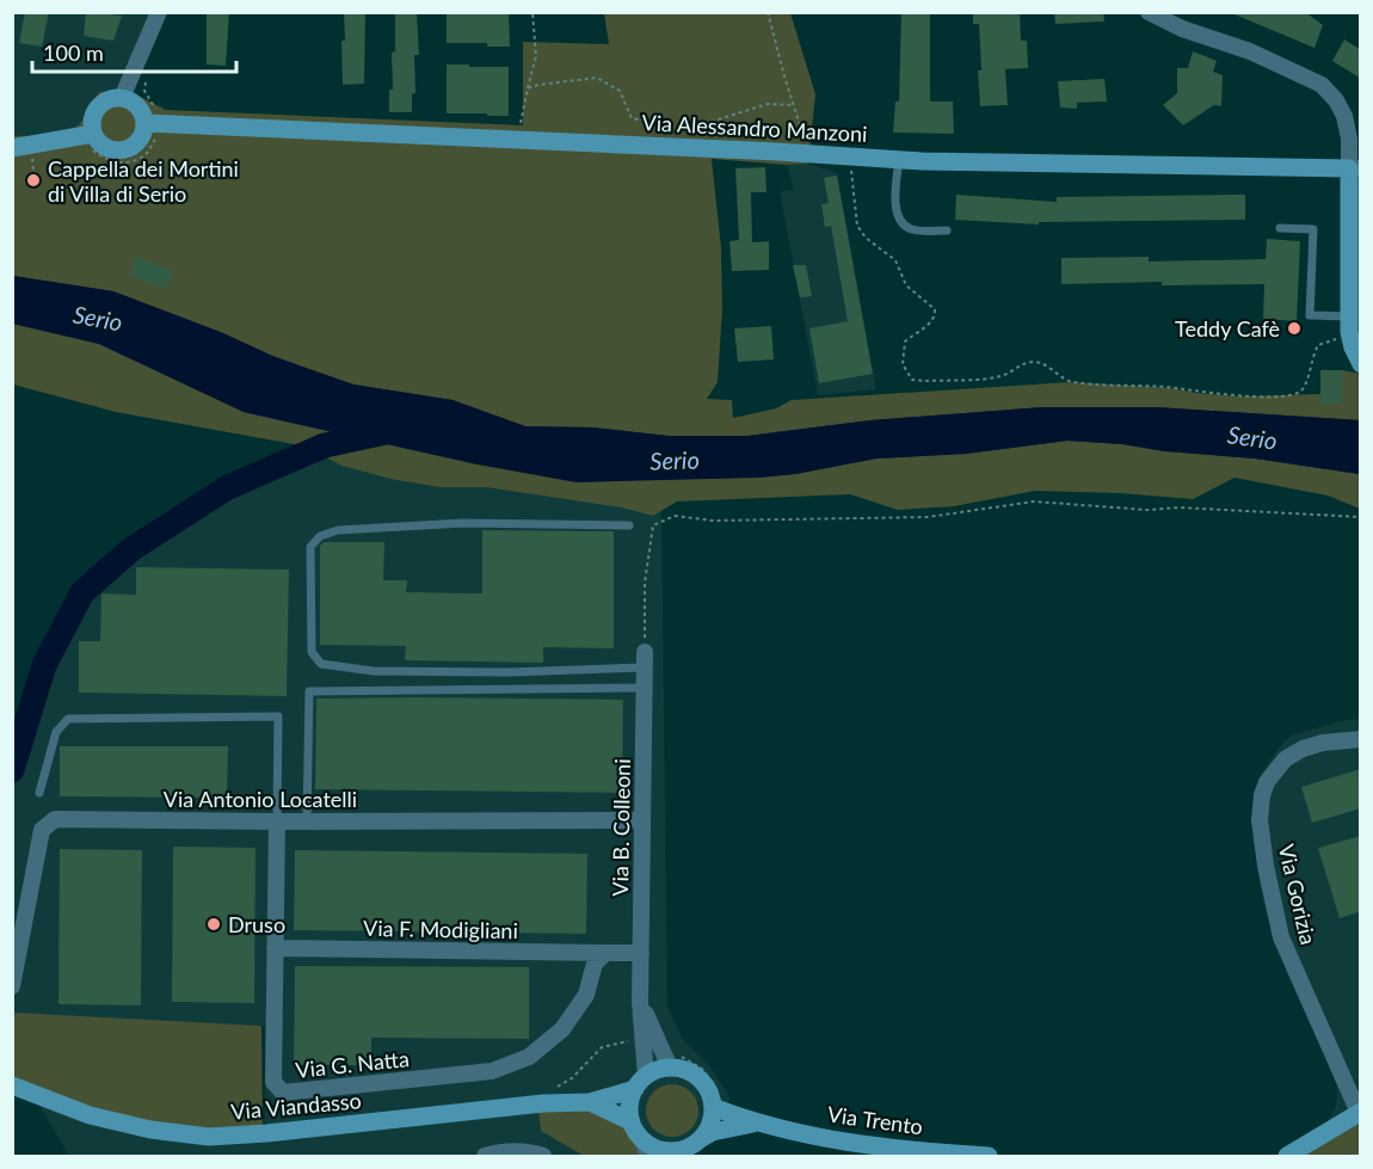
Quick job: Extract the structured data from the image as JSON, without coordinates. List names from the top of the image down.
{
  "streets": {
    "street": [
      "Via Alessandro Manzoni",
      "Via Antonio Locatelli",
      "Via B. Colleoni",
      "Via Gorizia",
      "Via F. Modigliani",
      "Via G. Natta",
      "Via Viandasso",
      "Via Trento"
    ]
  },
  "crossings": [
    ["Via Antonio Locatelli", "Via B. Colleoni"],
    ["Via Antonio Locatelli", "Via G. Natta"],
    ["Via B. Colleoni", "Via Viandasso"],
    ["Via B. Colleoni", "Via Trento"],
    ["Via F. Modigliani", "Via G. Natta"],
    ["Via Viandasso", "Via Trento"]
  ],
  "water": ["Serio"],
  "places": ["Cappella dei Mortini di Villa di Serio", "Teddy Cafè", "Druso"],
  "scale_bar": "100 m"
}
